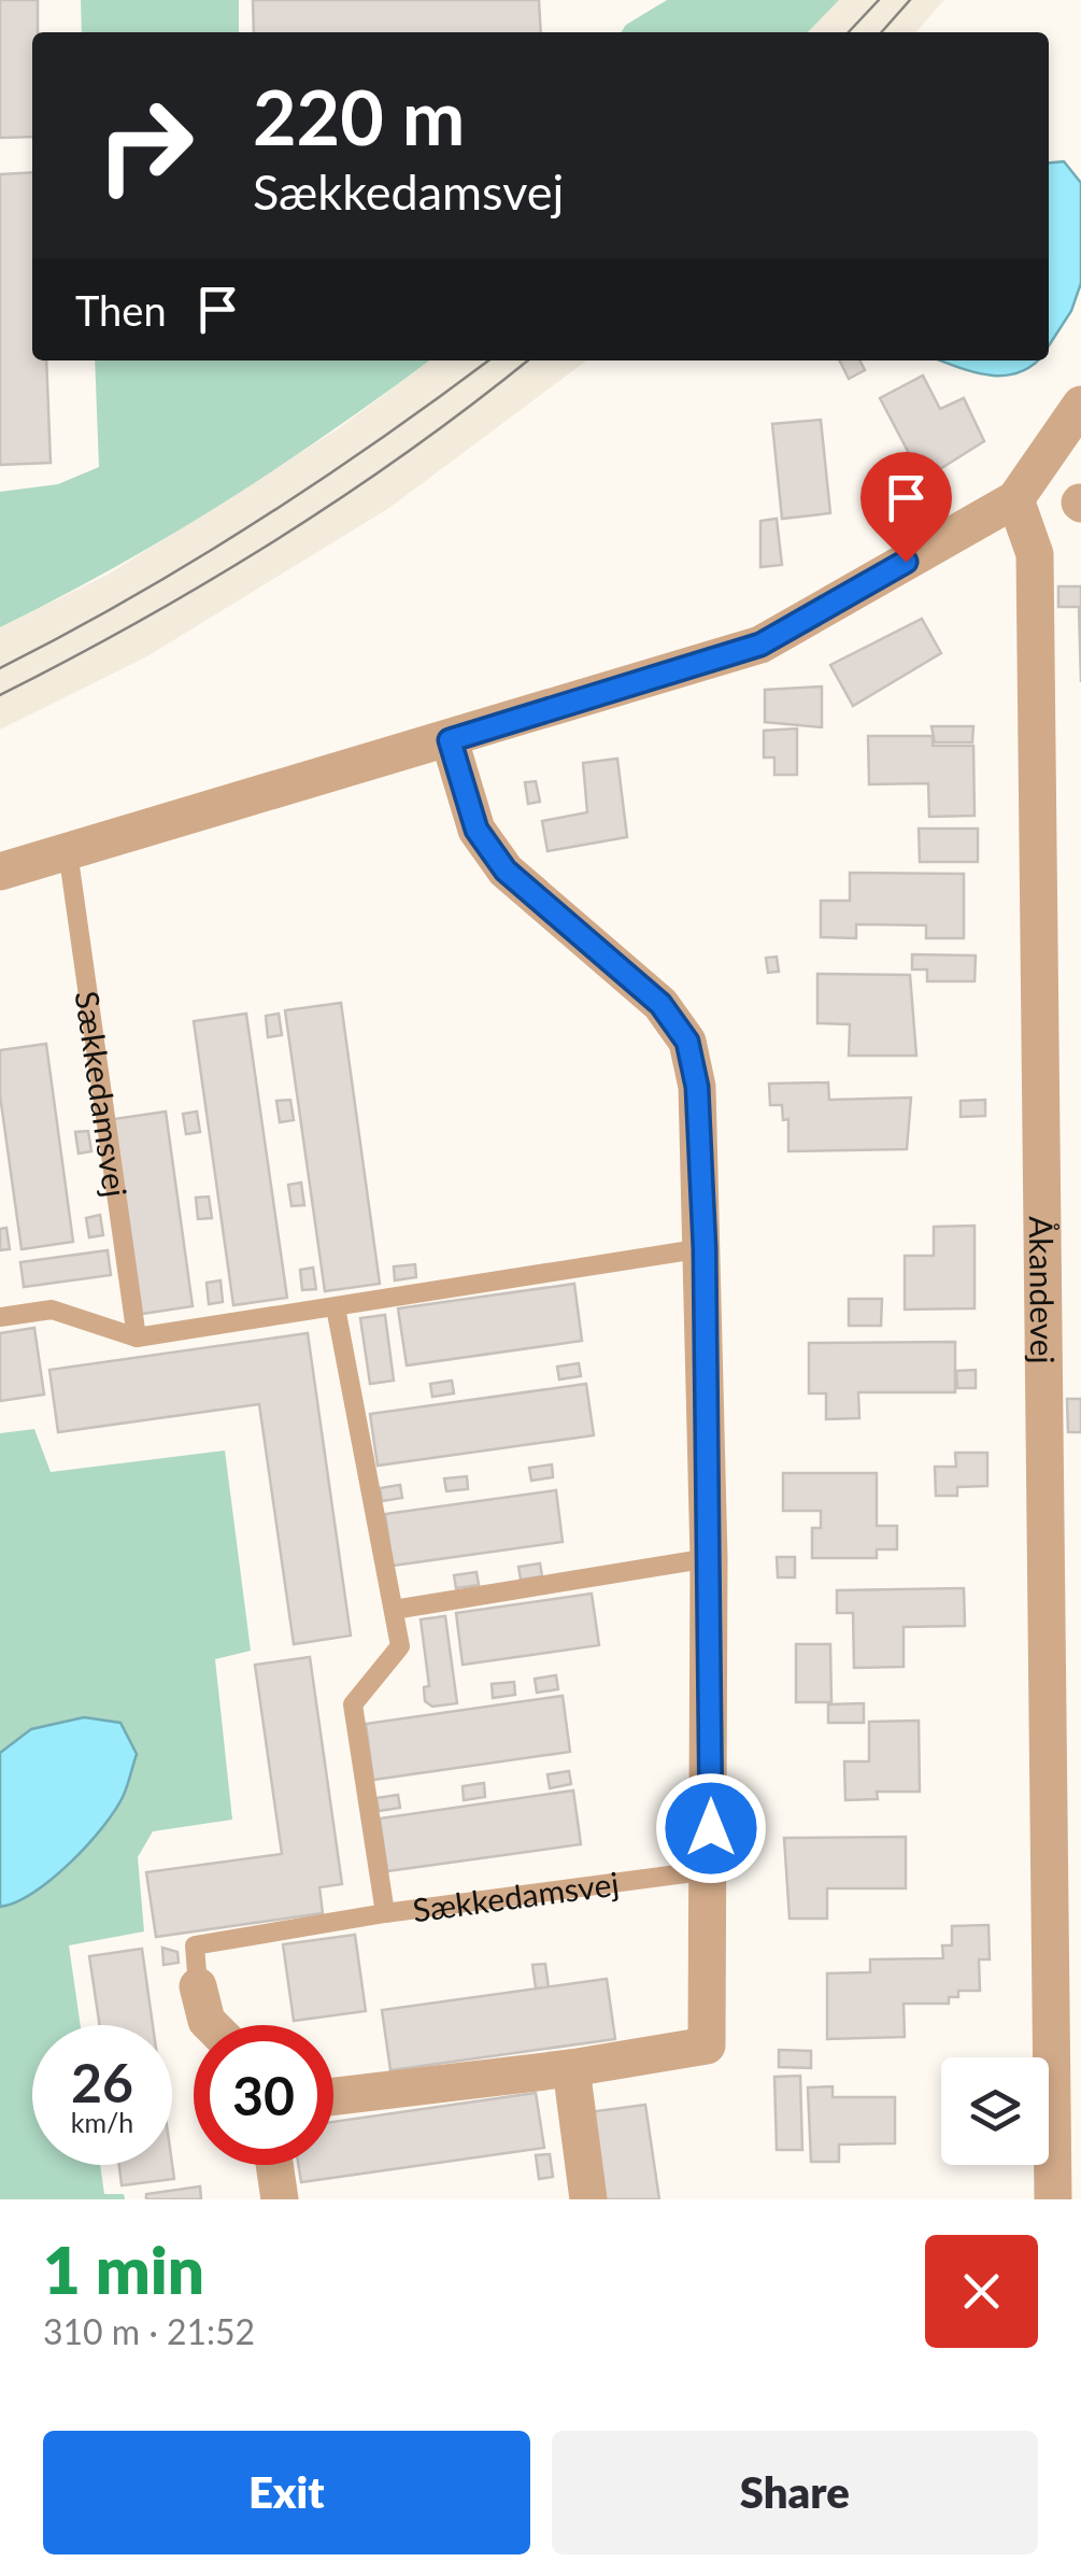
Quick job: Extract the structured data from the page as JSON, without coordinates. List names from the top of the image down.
{
  "streets": {
    "street": ["Sækkedamsvej", "Åkandevej"]
  },
  "page": {
    "turn": ["220 m", "Sækkedamsvej"],
    "then": "Then",
    "speed": "26 km/h",
    "limit": "30",
    "heading": ["1 min", "310 m · 21:52"],
    "buttons": ["Exit", "Share"]
  }
}
